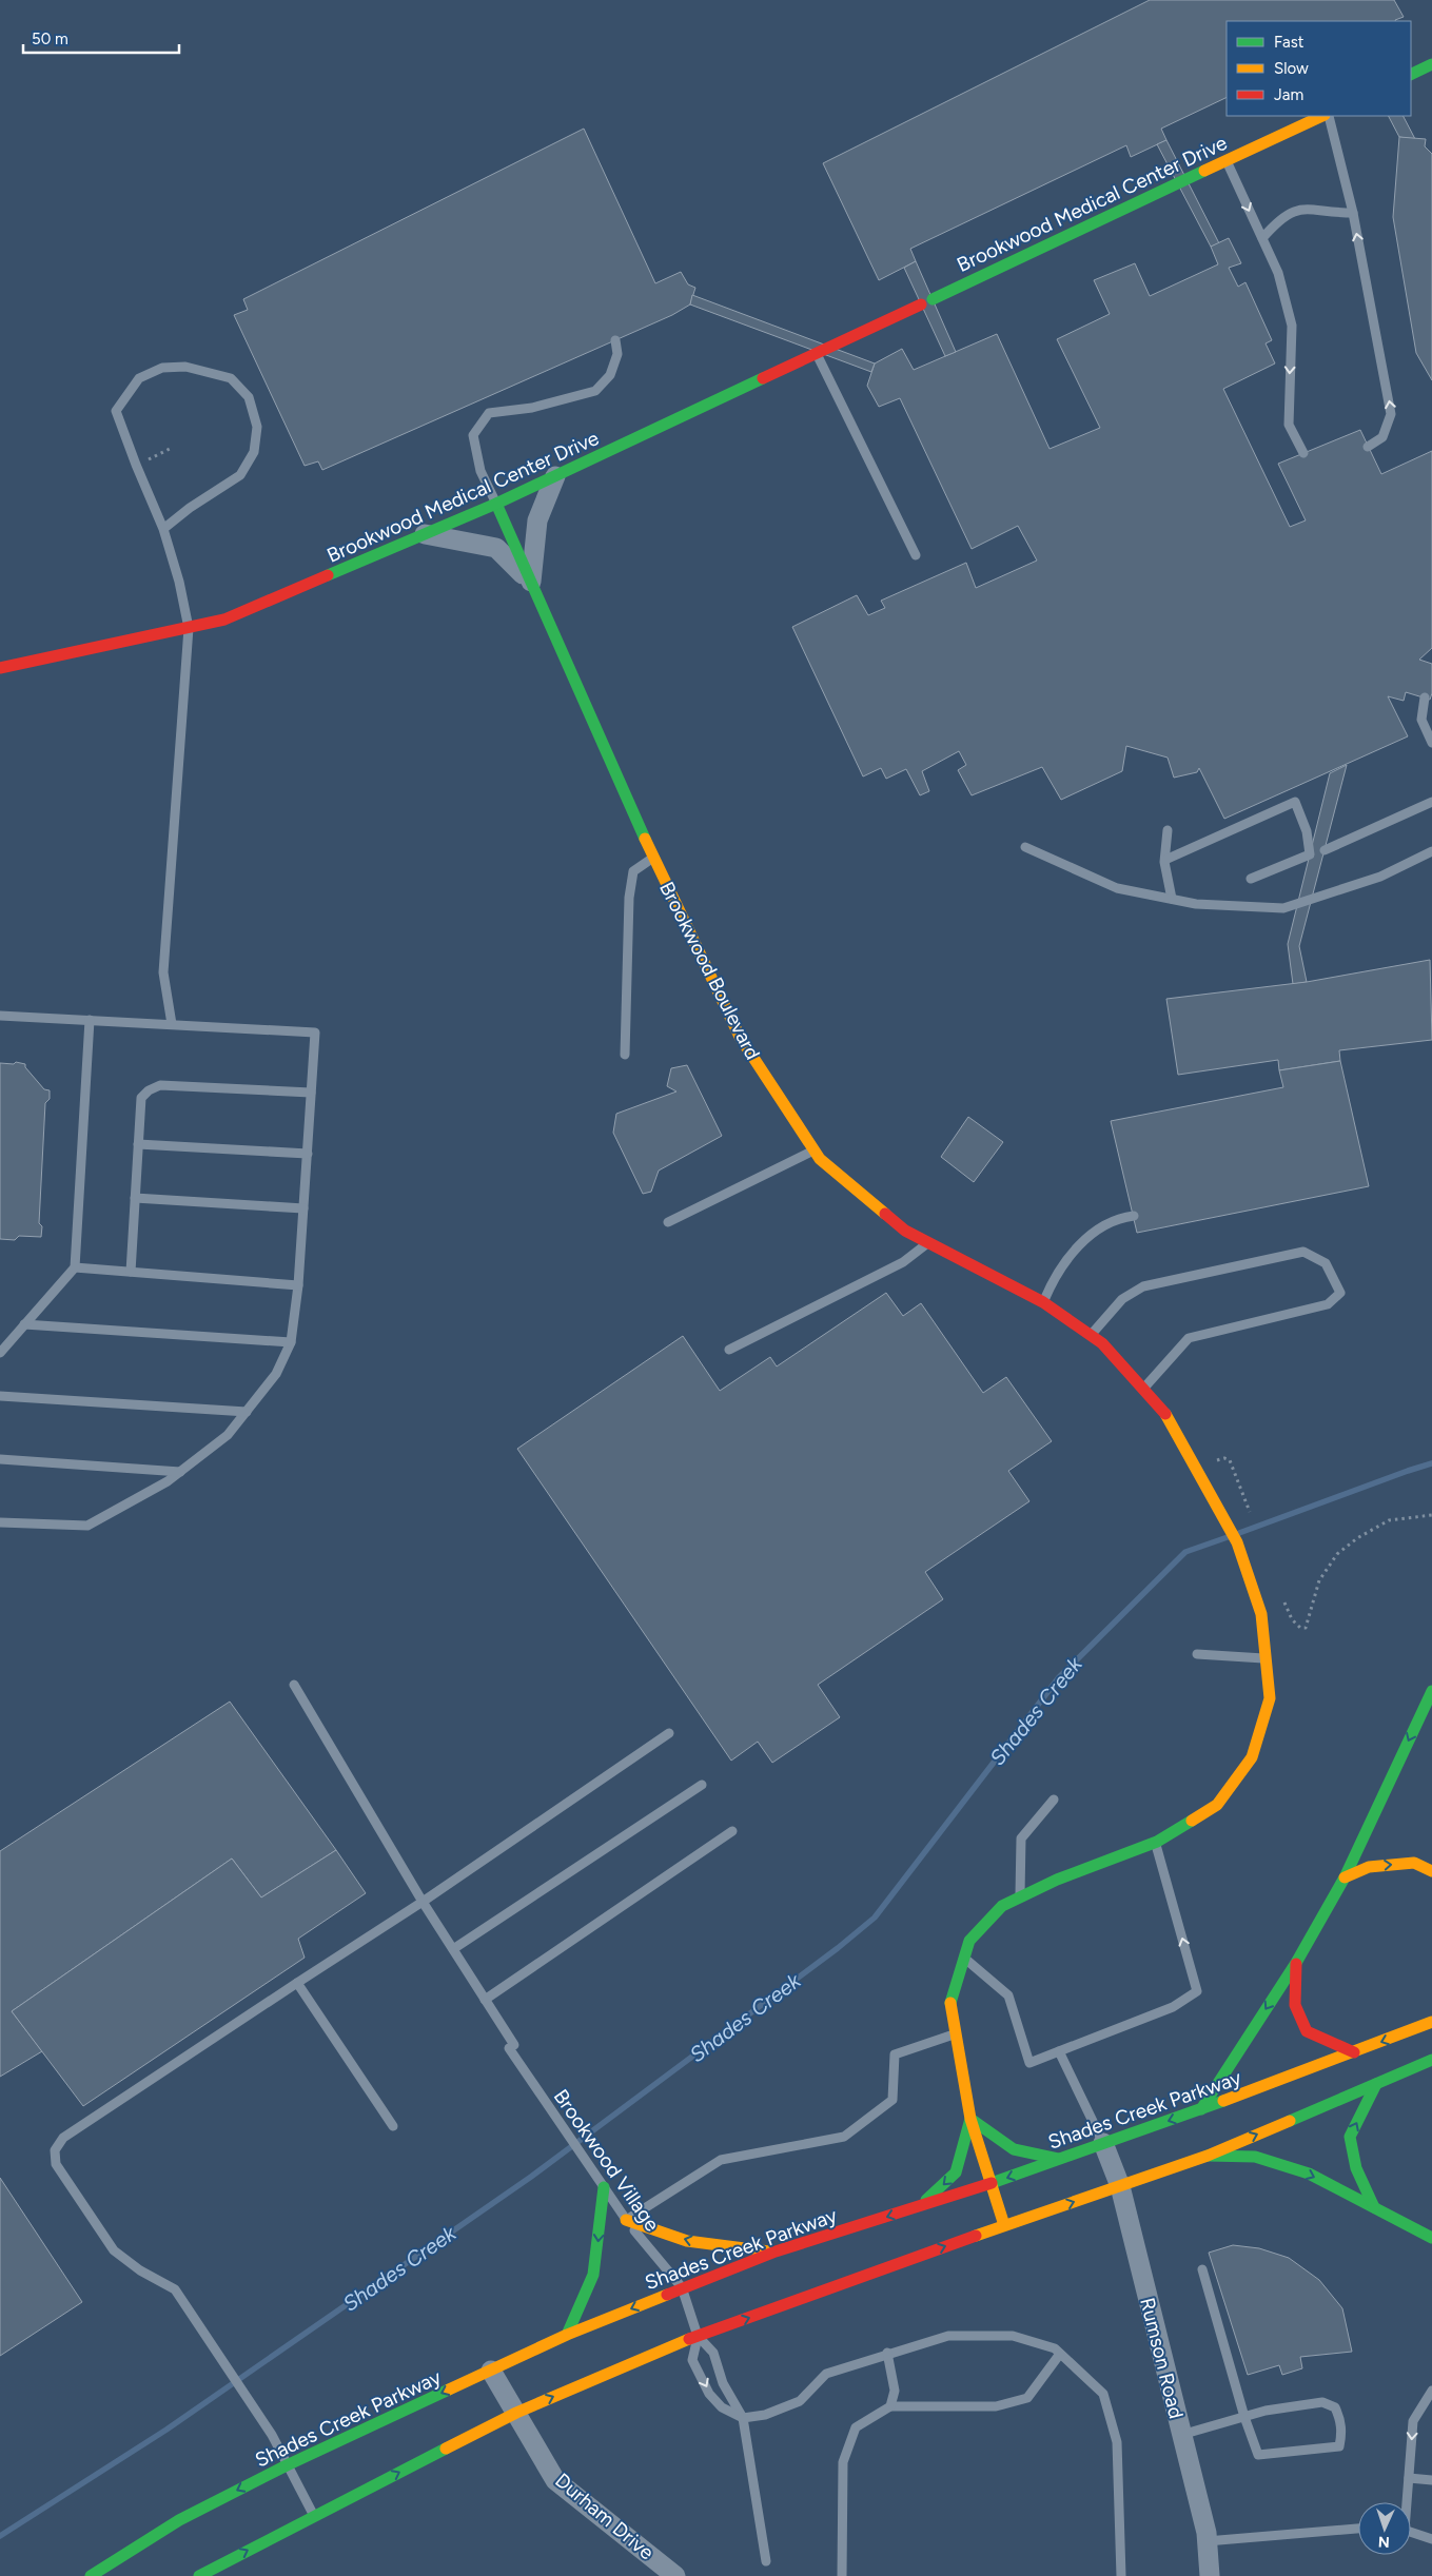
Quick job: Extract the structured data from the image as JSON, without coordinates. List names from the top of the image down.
{
  "streets": {
    "main road": ["Brookwood Medical Center Drive", "Brookwood Boulevard", "Shades Creek Parkway"],
    "street": ["Rumson Road", "Durham Drive"],
    "lane": ["Brookwood Village"]
  },
  "crossings": [
    ["Brookwood Medical Center Drive", "Brookwood Boulevard"],
    ["Brookwood Boulevard", "Shades Creek Parkway"],
    ["Shades Creek Parkway", "Brookwood Village"],
    ["Shades Creek Parkway", "Rumson Road"],
    ["Shades Creek Parkway", "Durham Drive"]
  ],
  "water": ["Shades Creek"],
  "legend": ["Fast", "Slow", "Jam"],
  "scale_bar": "50 m",
  "north": "bottom"
}
